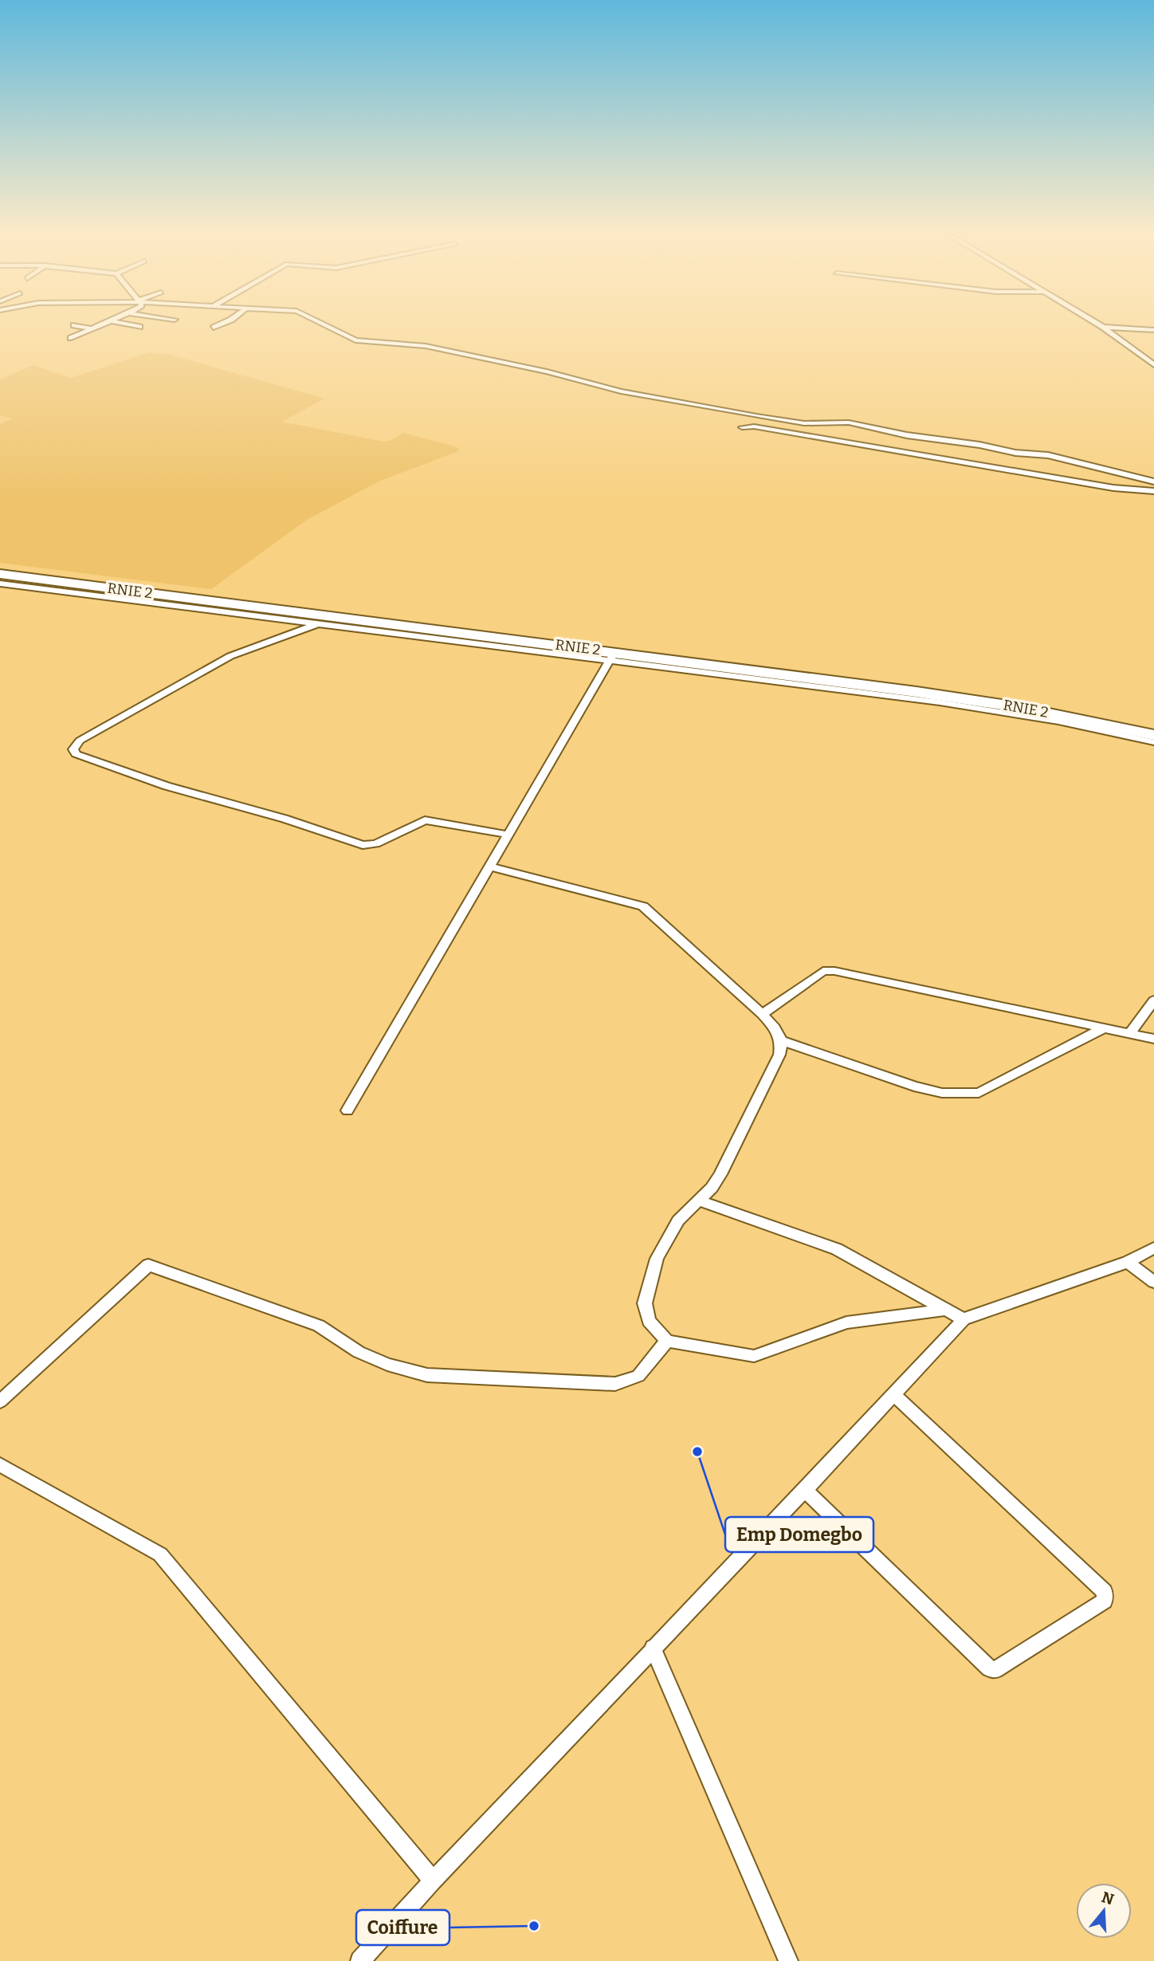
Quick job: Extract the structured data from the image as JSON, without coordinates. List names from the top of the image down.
{
  "streets": {
    "highway": ["RNIE 2"]
  },
  "places": ["Emp Domegbo", "Coiffure"],
  "north": "top"
}
